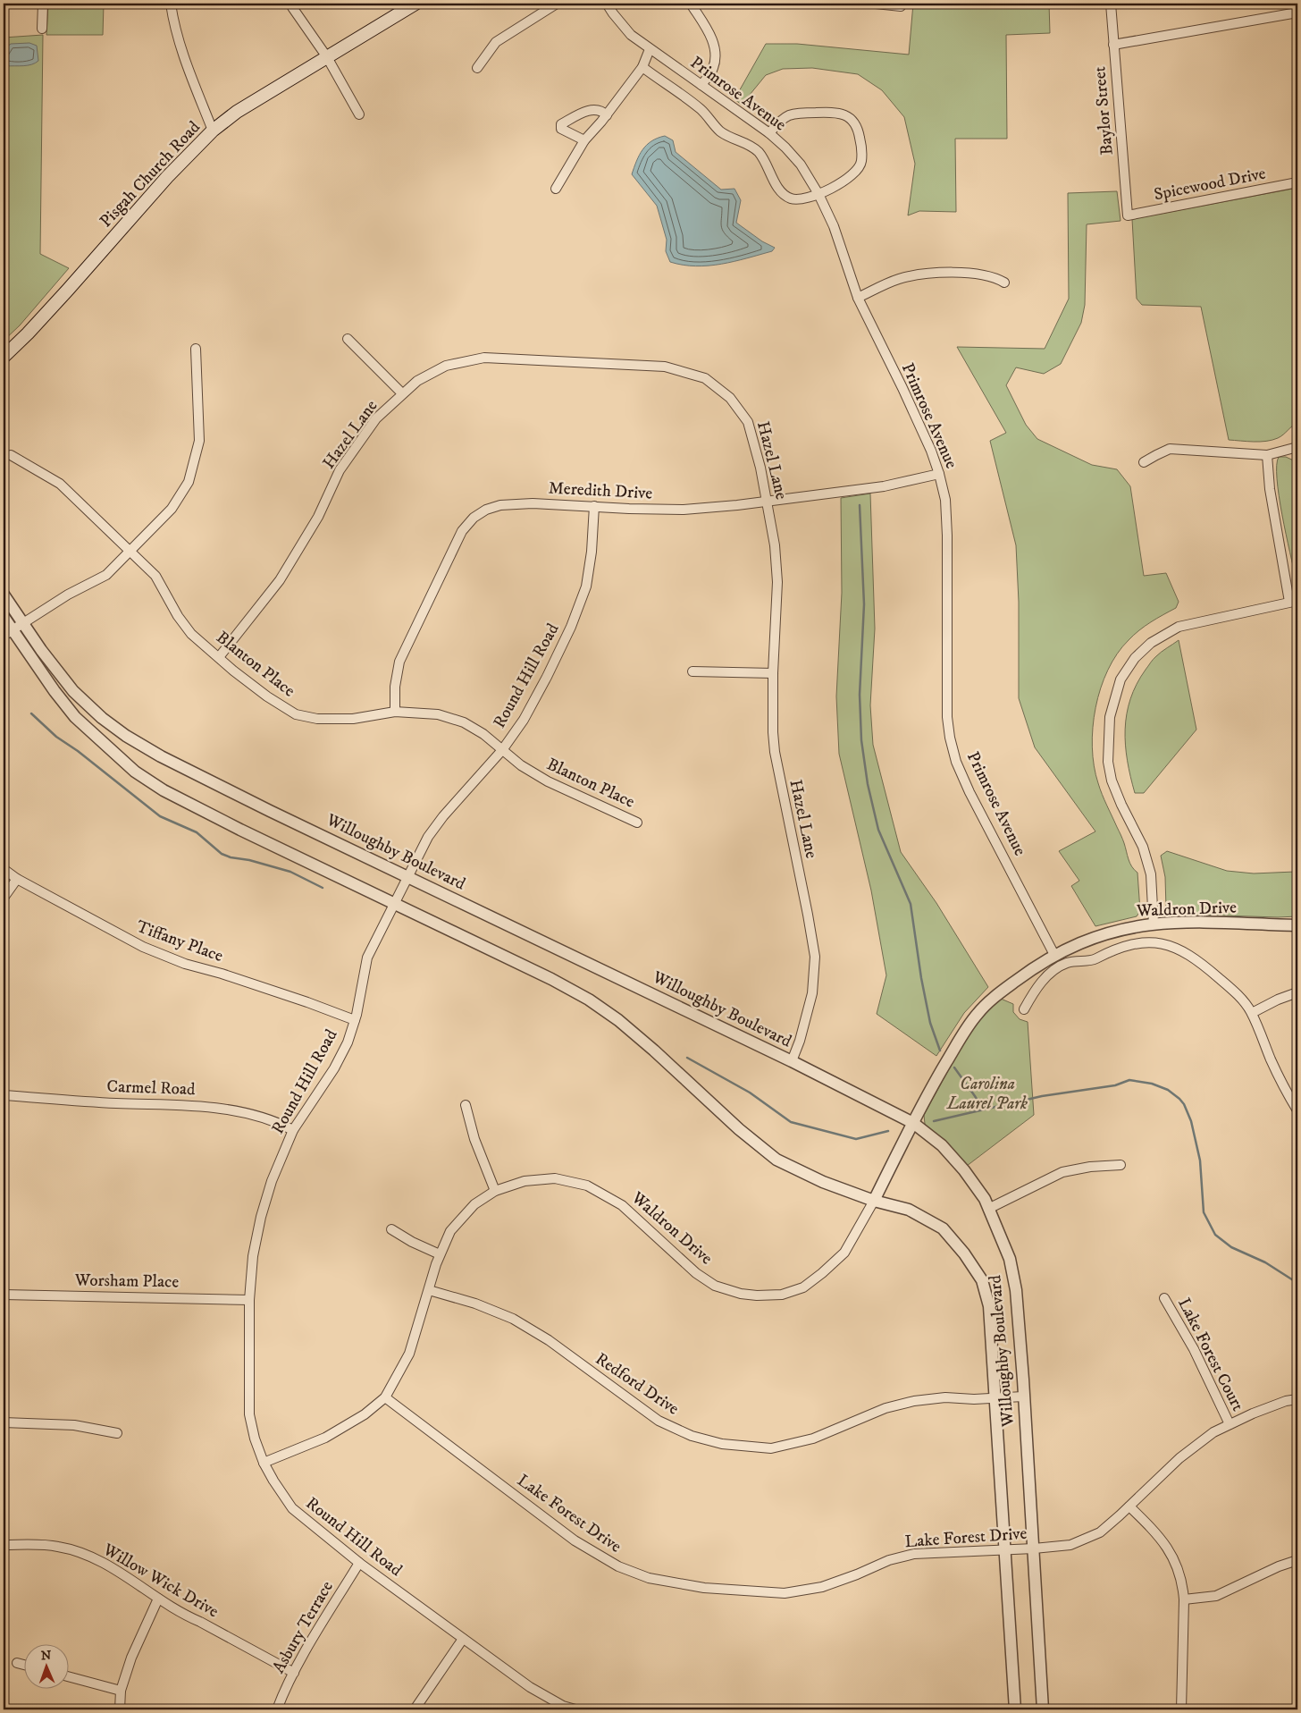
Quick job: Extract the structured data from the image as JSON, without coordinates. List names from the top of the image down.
{
  "streets": {
    "main road": ["Pisgah Church Road"],
    "street": [
      "Primrose Avenue",
      "Baylor Street",
      "Spicewood Drive",
      "Hazel Lane",
      "Meredith Drive",
      "Blanton Place",
      "Round Hill Road",
      "Willoughby Boulevard",
      "Waldron Drive",
      "Tiffany Place",
      "Carmel Road",
      "Worsham Place",
      "Lake Forest Court",
      "Redford Drive",
      "Lake Forest Drive",
      "Willow Wick Drive",
      "Asbury Terrace"
    ]
  },
  "crossings": [
    ["Primrose Avenue", "Meredith Drive"],
    ["Primrose Avenue", "Waldron Drive"],
    ["Baylor Street", "Spicewood Drive"],
    ["Hazel Lane", "Meredith Drive"],
    ["Hazel Lane", "Blanton Place"],
    ["Hazel Lane", "Willoughby Boulevard"],
    ["Meredith Drive", "Blanton Place"],
    ["Meredith Drive", "Round Hill Road"],
    ["Blanton Place", "Round Hill Road"],
    ["Round Hill Road", "Willoughby Boulevard"],
    ["Round Hill Road", "Waldron Drive"],
    ["Round Hill Road", "Tiffany Place"],
    ["Round Hill Road", "Carmel Road"],
    ["Round Hill Road", "Worsham Place"],
    ["Round Hill Road", "Asbury Terrace"],
    ["Willoughby Boulevard", "Waldron Drive"],
    ["Willoughby Boulevard", "Redford Drive"],
    ["Willoughby Boulevard", "Lake Forest Drive"],
    ["Waldron Drive", "Redford Drive"],
    ["Waldron Drive", "Lake Forest Drive"],
    ["Lake Forest Court", "Lake Forest Drive"],
    ["Willow Wick Drive", "Asbury Terrace"]
  ],
  "parks": ["Carolina Laurel Park"],
  "north": "top"
}
